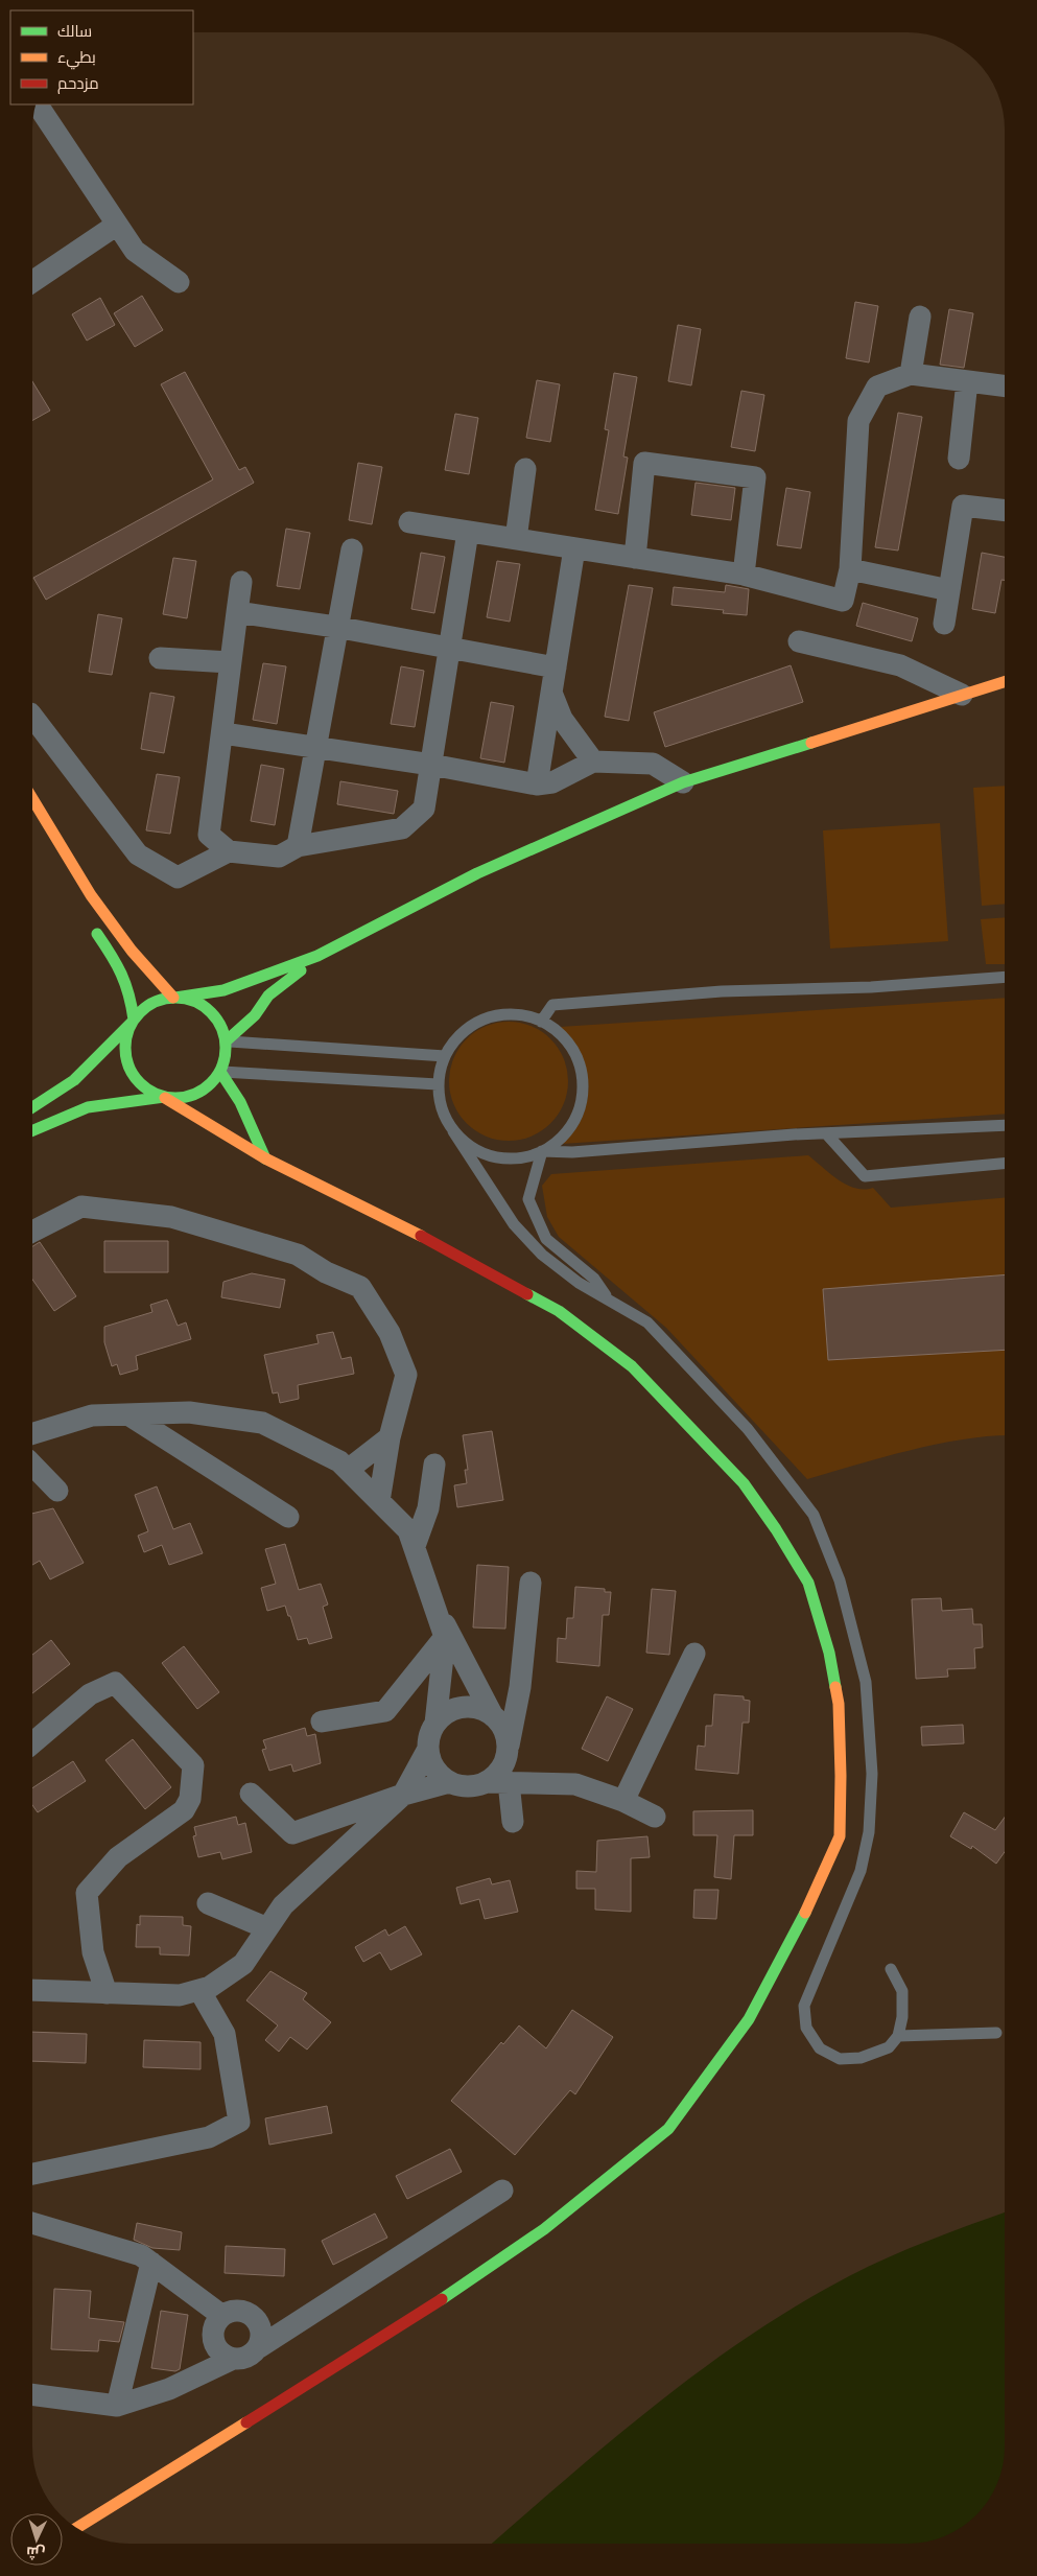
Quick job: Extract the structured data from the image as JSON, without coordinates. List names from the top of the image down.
{
  "legend": ["سالك", "بطيء", "مزدحم"],
  "north": "bottom"
}
